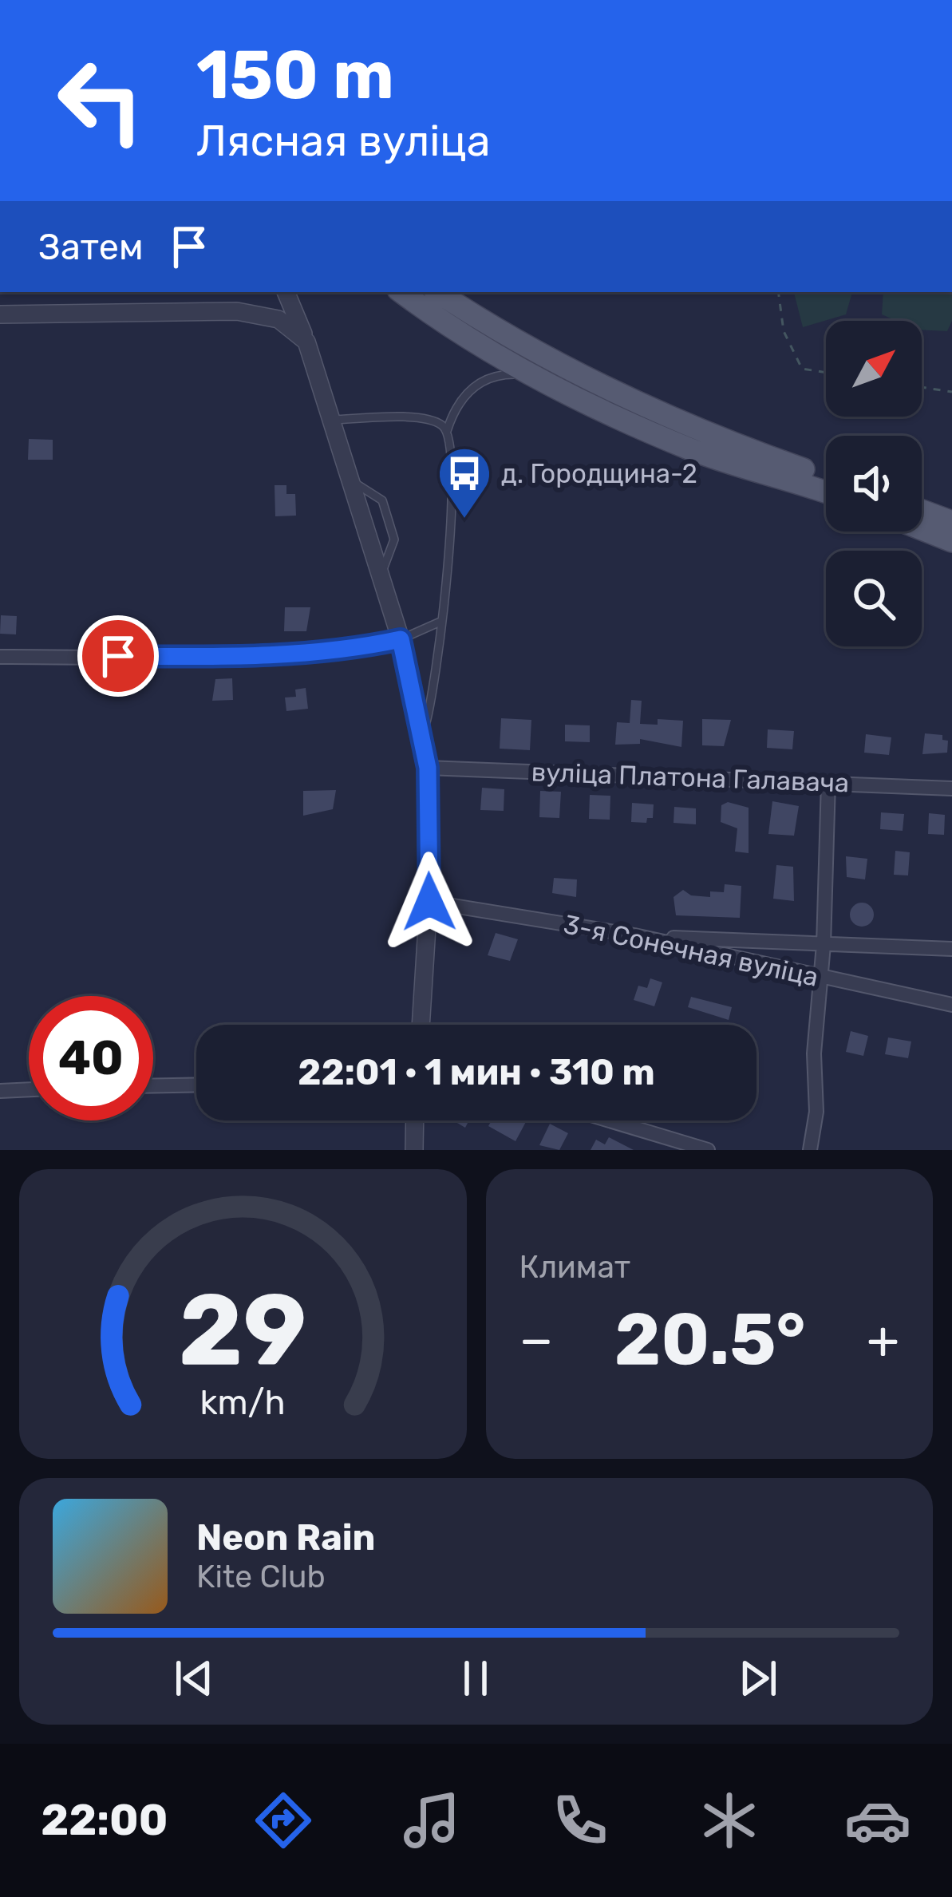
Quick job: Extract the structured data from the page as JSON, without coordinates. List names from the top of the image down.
{
  "streets": {
    "street": ["вуліца Платона Галавача", "3-я Сонечная вуліца"]
  },
  "places": {
    "bus stop": ["д. Городщина-2"]
  },
  "north": "top right",
  "page": {
    "turn": ["150 m", "Лясная вуліца"],
    "then": "Затем",
    "limit": "40",
    "trip": "22:01 · 1 мин · 310 m",
    "tile": "Климат",
    "heat": ["−", "20.5°", "+"],
    "song": ["Neon Rain", "Kite Club"],
    "tabs": "22:00",
    "gauge": ["29", "km/h"]
  }
}
